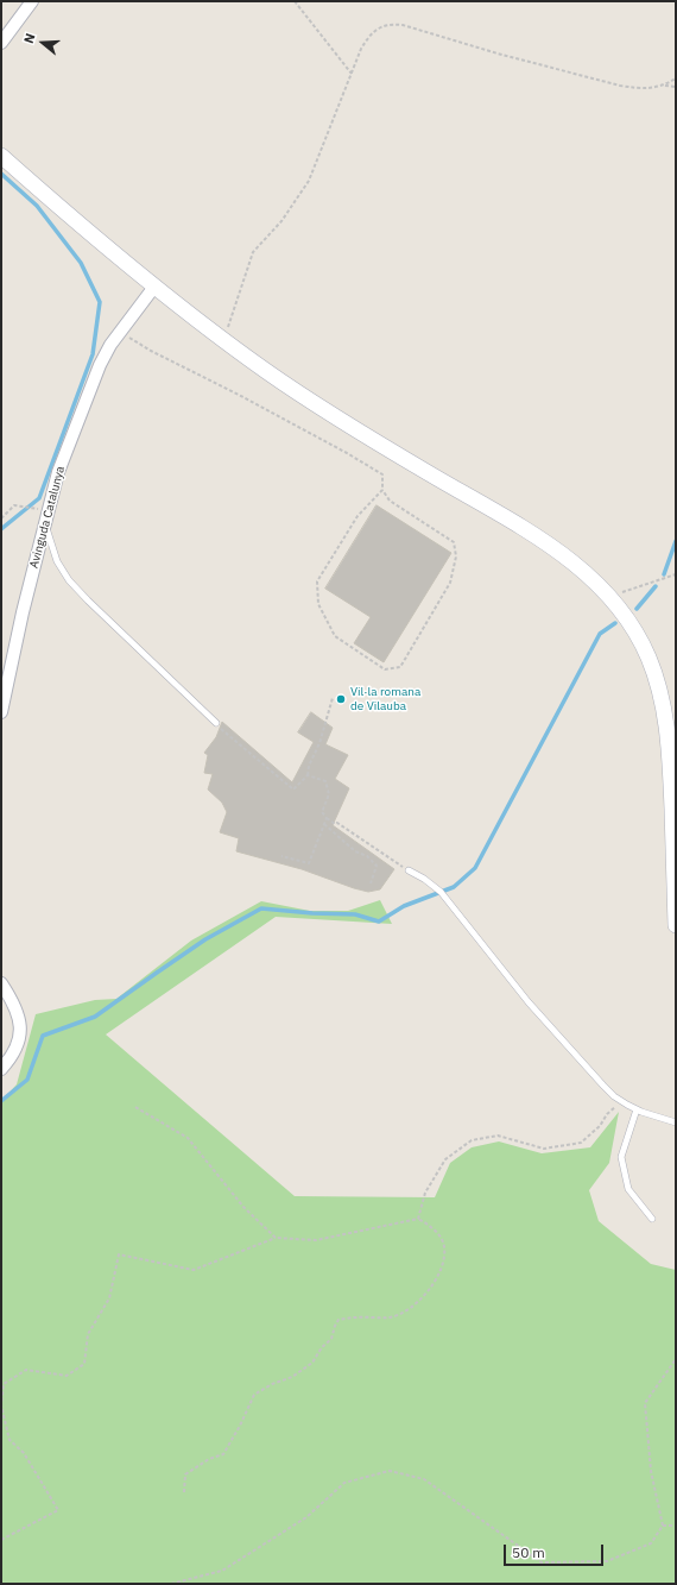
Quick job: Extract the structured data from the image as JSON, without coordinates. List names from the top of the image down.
{
  "streets": {
    "street": ["Avinguda Catalunya"]
  },
  "places": ["Vil·la romana de Vilauba"],
  "scale_bar": "50 m",
  "north": "left"
}
